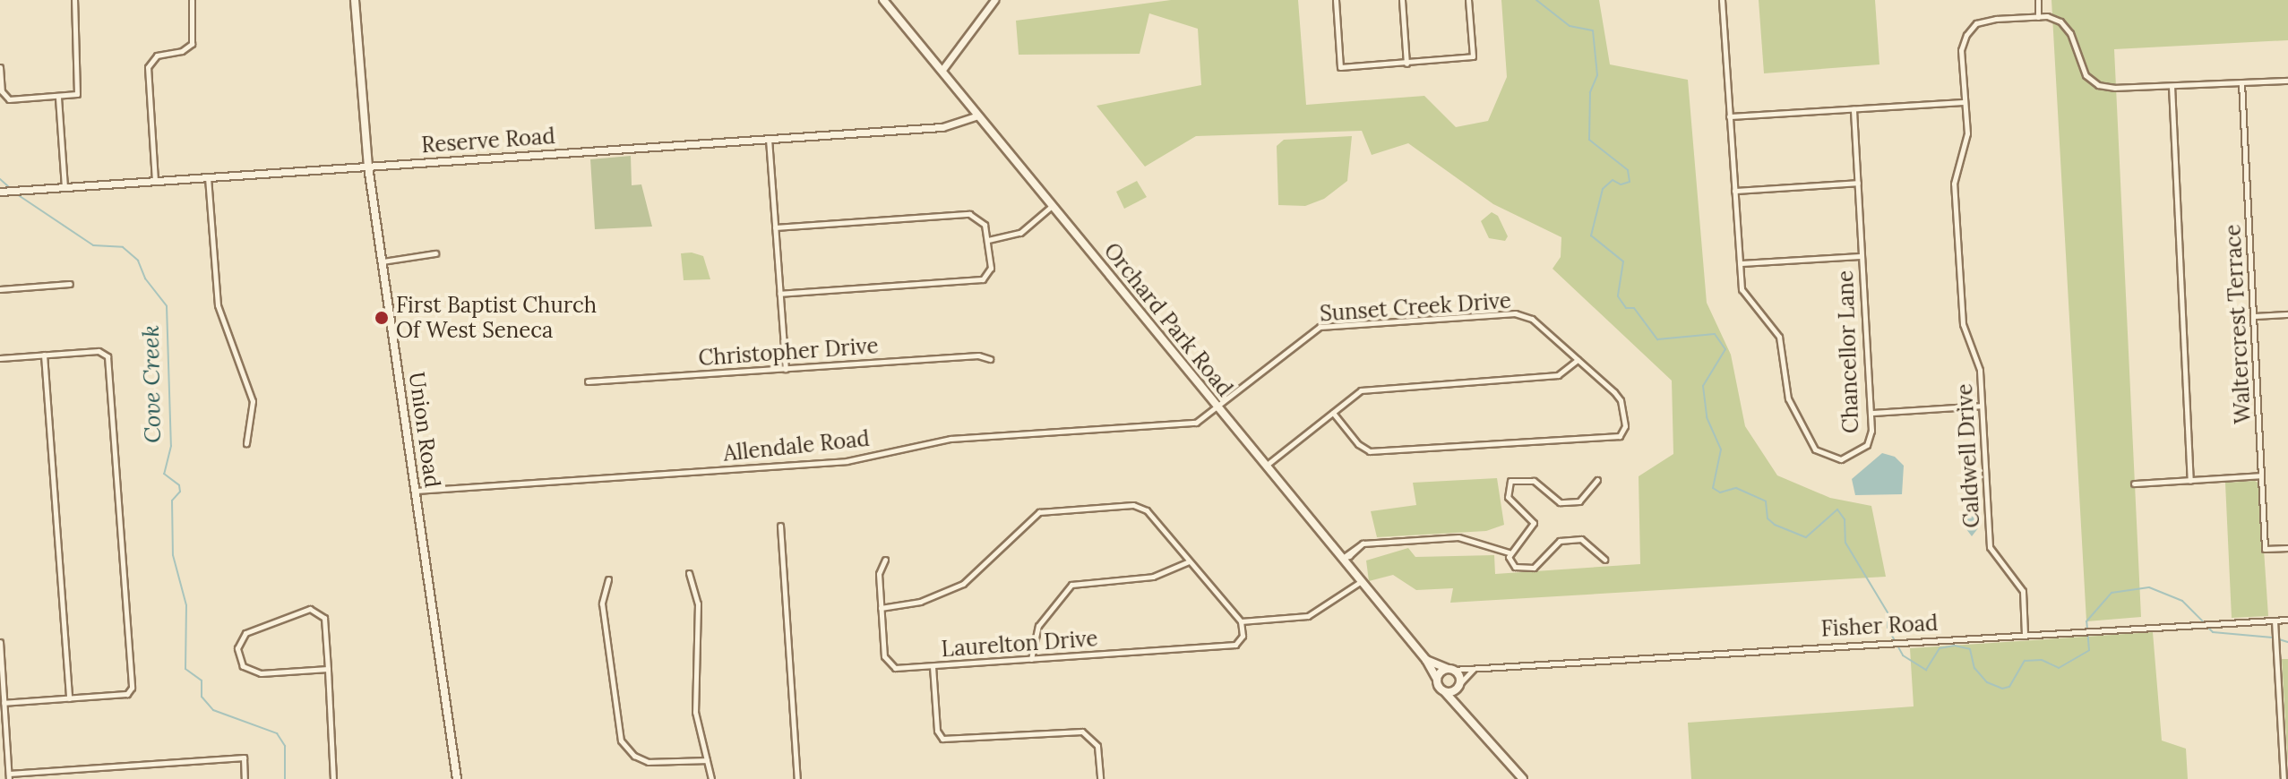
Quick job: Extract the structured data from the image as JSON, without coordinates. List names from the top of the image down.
{
  "streets": {
    "main road": ["Orchard Park Road", "Union Road"],
    "street": [
      "Reserve Road",
      "Sunset Creek Drive",
      "Waltercrest Terrace",
      "Christopher Drive",
      "Chancellor Lane",
      "Allendale Road",
      "Caldwell Drive",
      "Fisher Road",
      "Laurelton Drive"
    ]
  },
  "crossings": [
    ["Reserve Road", "Orchard Park Road"],
    ["Reserve Road", "Union Road"],
    ["Sunset Creek Drive", "Orchard Park Road"],
    ["Sunset Creek Drive", "Allendale Road"],
    ["Orchard Park Road", "Allendale Road"],
    ["Orchard Park Road", "Fisher Road"],
    ["Union Road", "Allendale Road"],
    ["Caldwell Drive", "Fisher Road"]
  ],
  "water": ["Cove Creek"],
  "places": ["First Baptist Church Of West Seneca"]
}
